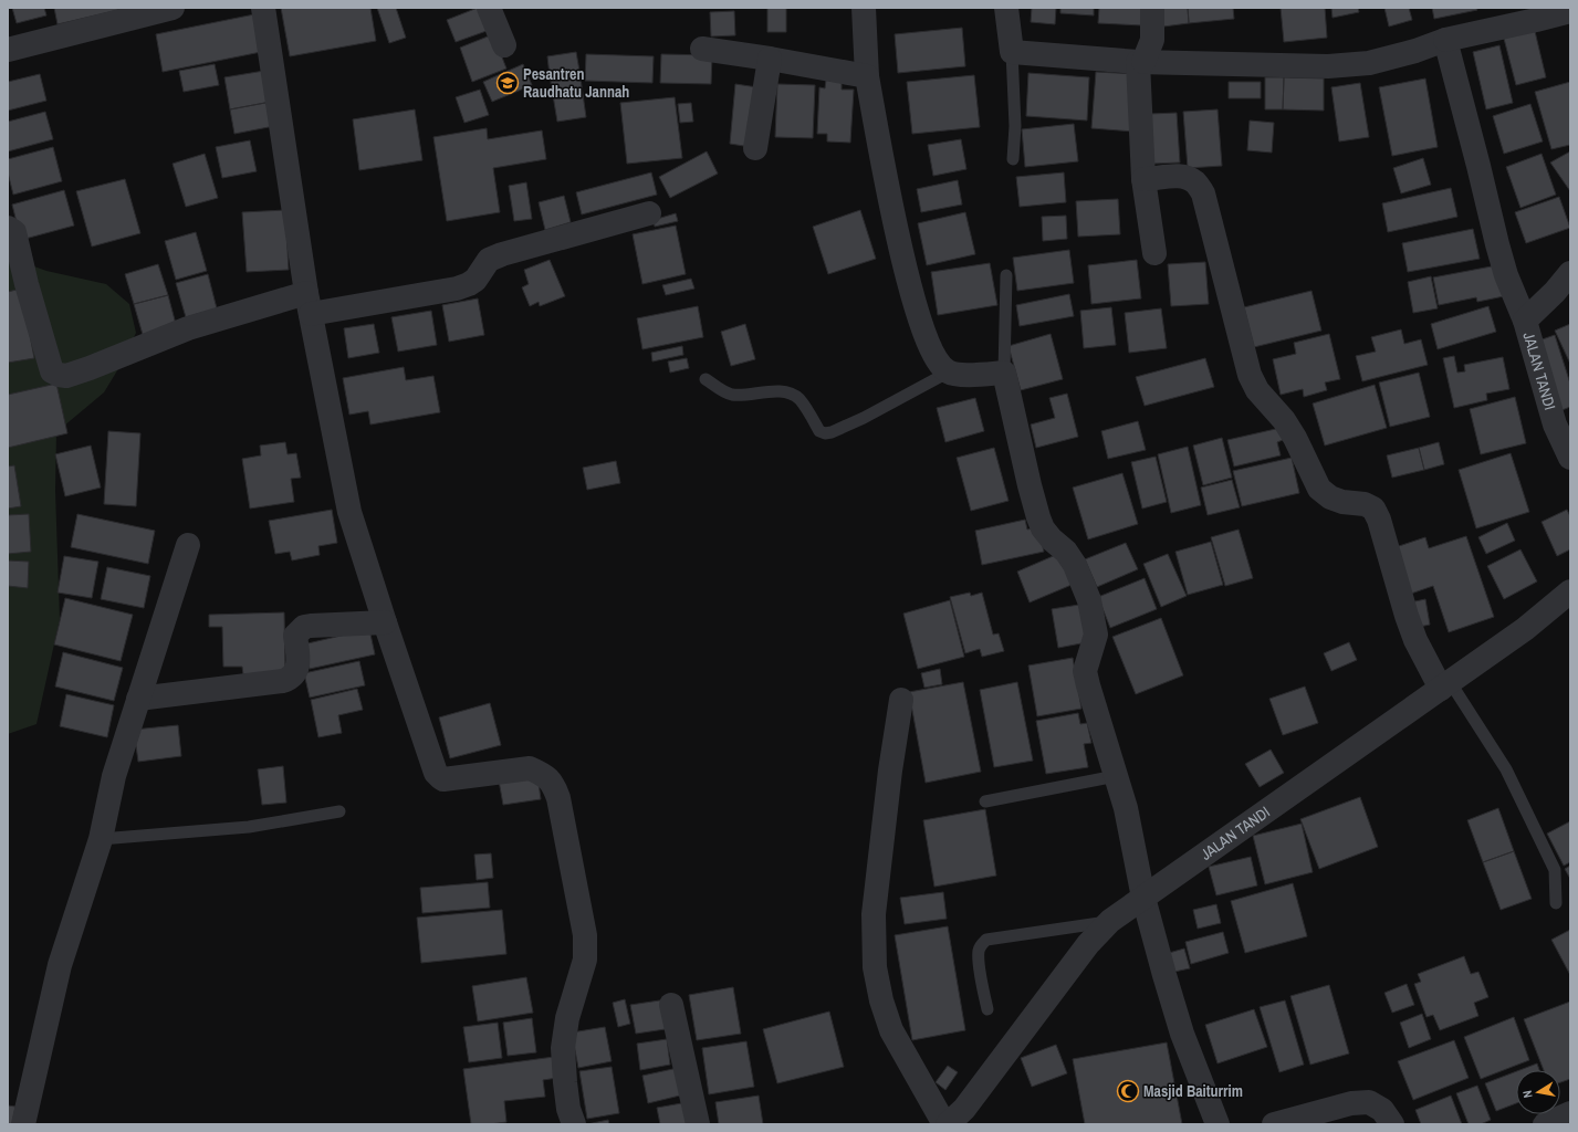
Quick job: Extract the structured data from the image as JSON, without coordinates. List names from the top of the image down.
{
  "streets": {
    "street": ["JALAN TANDI"]
  },
  "places": {
    "school or university": ["Pesantren Raudhatu Jannah"],
    "mosque": ["Masjid Baiturrim"]
  },
  "north": "left"
}
